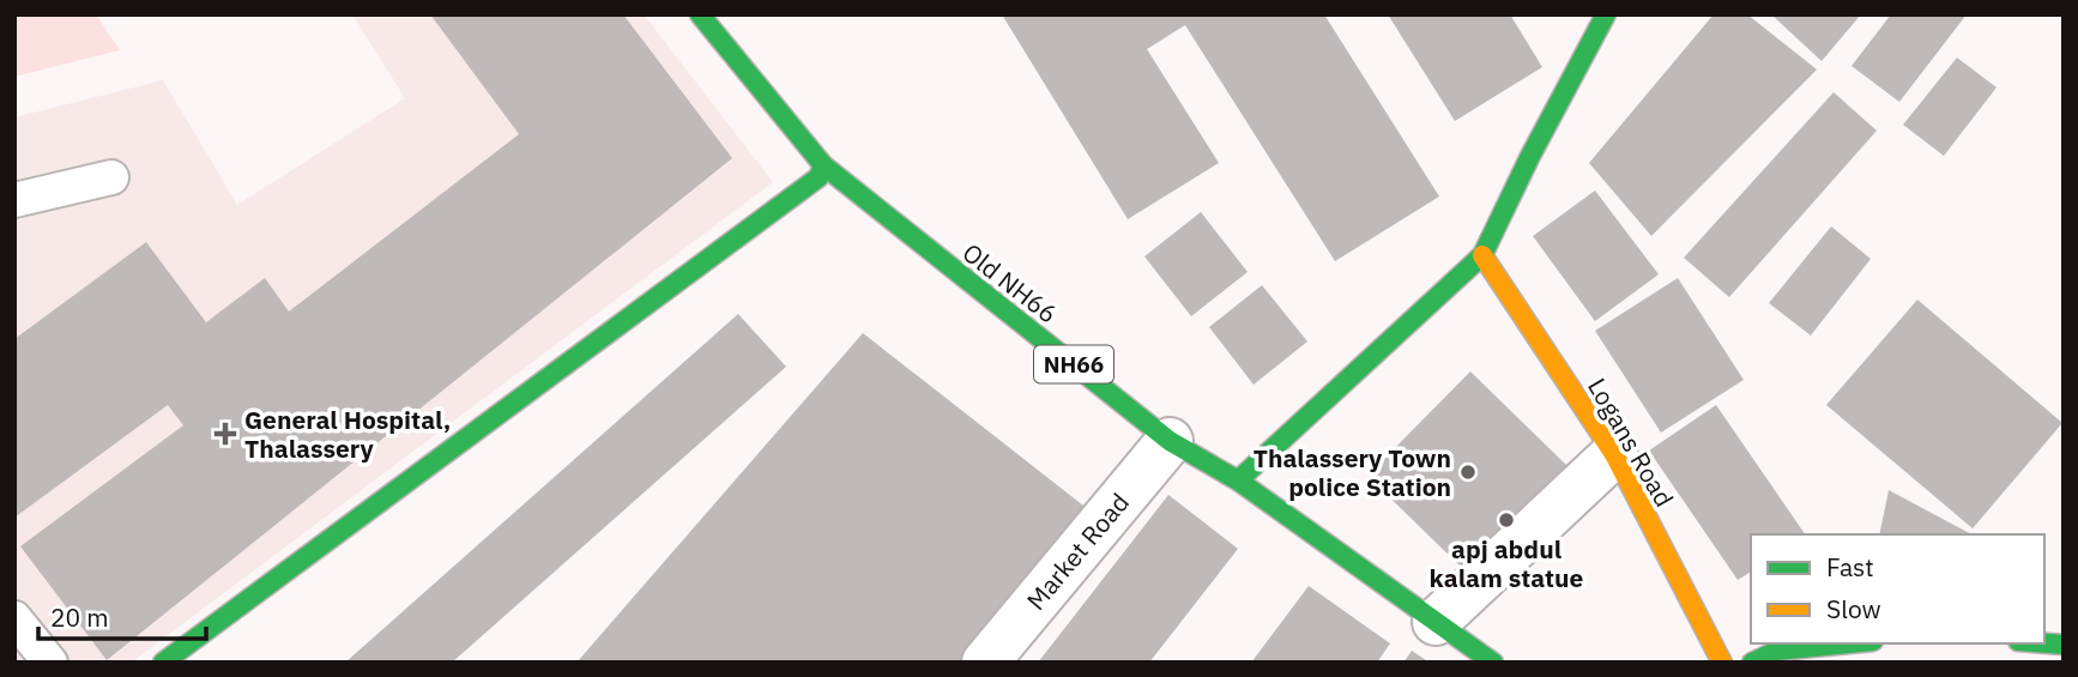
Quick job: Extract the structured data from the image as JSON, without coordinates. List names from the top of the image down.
{
  "streets": {
    "street": [
      "Old NH66",
      "NH66",
      "Logans Road",
      "Market Road"
    ]
  },
  "crossings": [
    ["Old NH66", "Market Road"]
  ],
  "places": {
    "health": ["General Hospital, Thalassery"],
    "other": ["Thalassery Town police Station", "apj abdul kalam statue"]
  },
  "legend": ["Fast", "Slow"],
  "scale_bar": "20 m"
}
